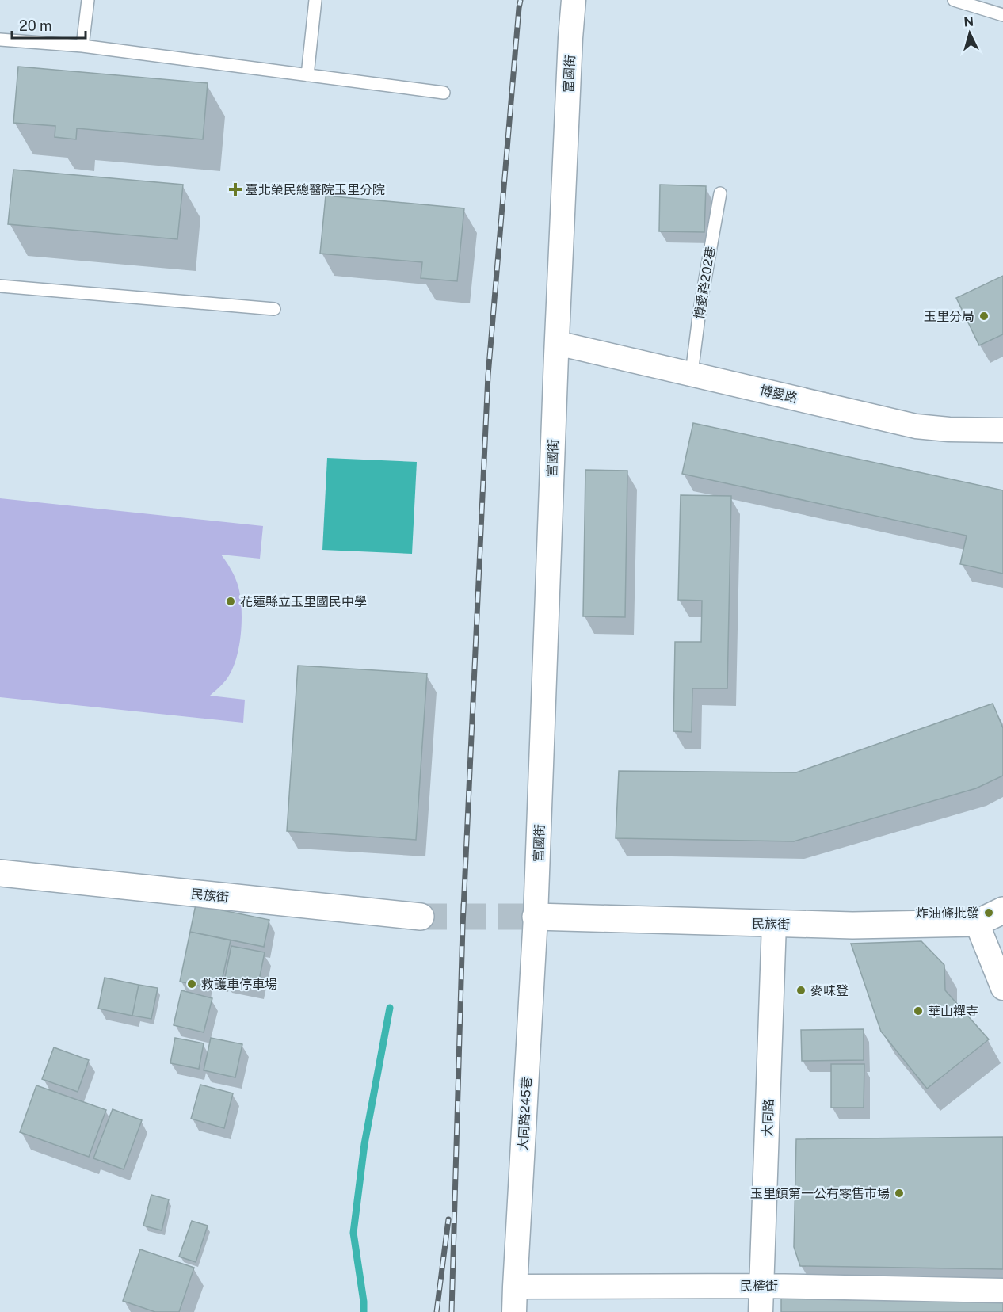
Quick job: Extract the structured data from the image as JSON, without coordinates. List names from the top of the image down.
{
  "streets": {
    "street": [
      "富國街",
      "博愛路",
      "民族街",
      "大同路245巷",
      "大同路",
      "民權街"
    ],
    "lane": ["博愛路202巷"]
  },
  "crossings": [
    ["富國街", "博愛路"],
    ["富國街", "民族街"],
    ["富國街", "大同路245巷"],
    ["博愛路202巷", "博愛路"],
    ["民族街", "大同路245巷"],
    ["民族街", "大同路"],
    ["大同路245巷", "民權街"],
    ["大同路", "民權街"]
  ],
  "places": {
    "health": ["臺北榮民總醫院玉里分院"],
    "other": [
      "玉里分局",
      "花蓮縣立玉里國民中學",
      "炸油條批發",
      "救護車停車場",
      "麥味登",
      "華山禪寺",
      "玉里鎮第一公有零售市場"
    ]
  },
  "scale_bar": "20 m",
  "north": "top"
}
